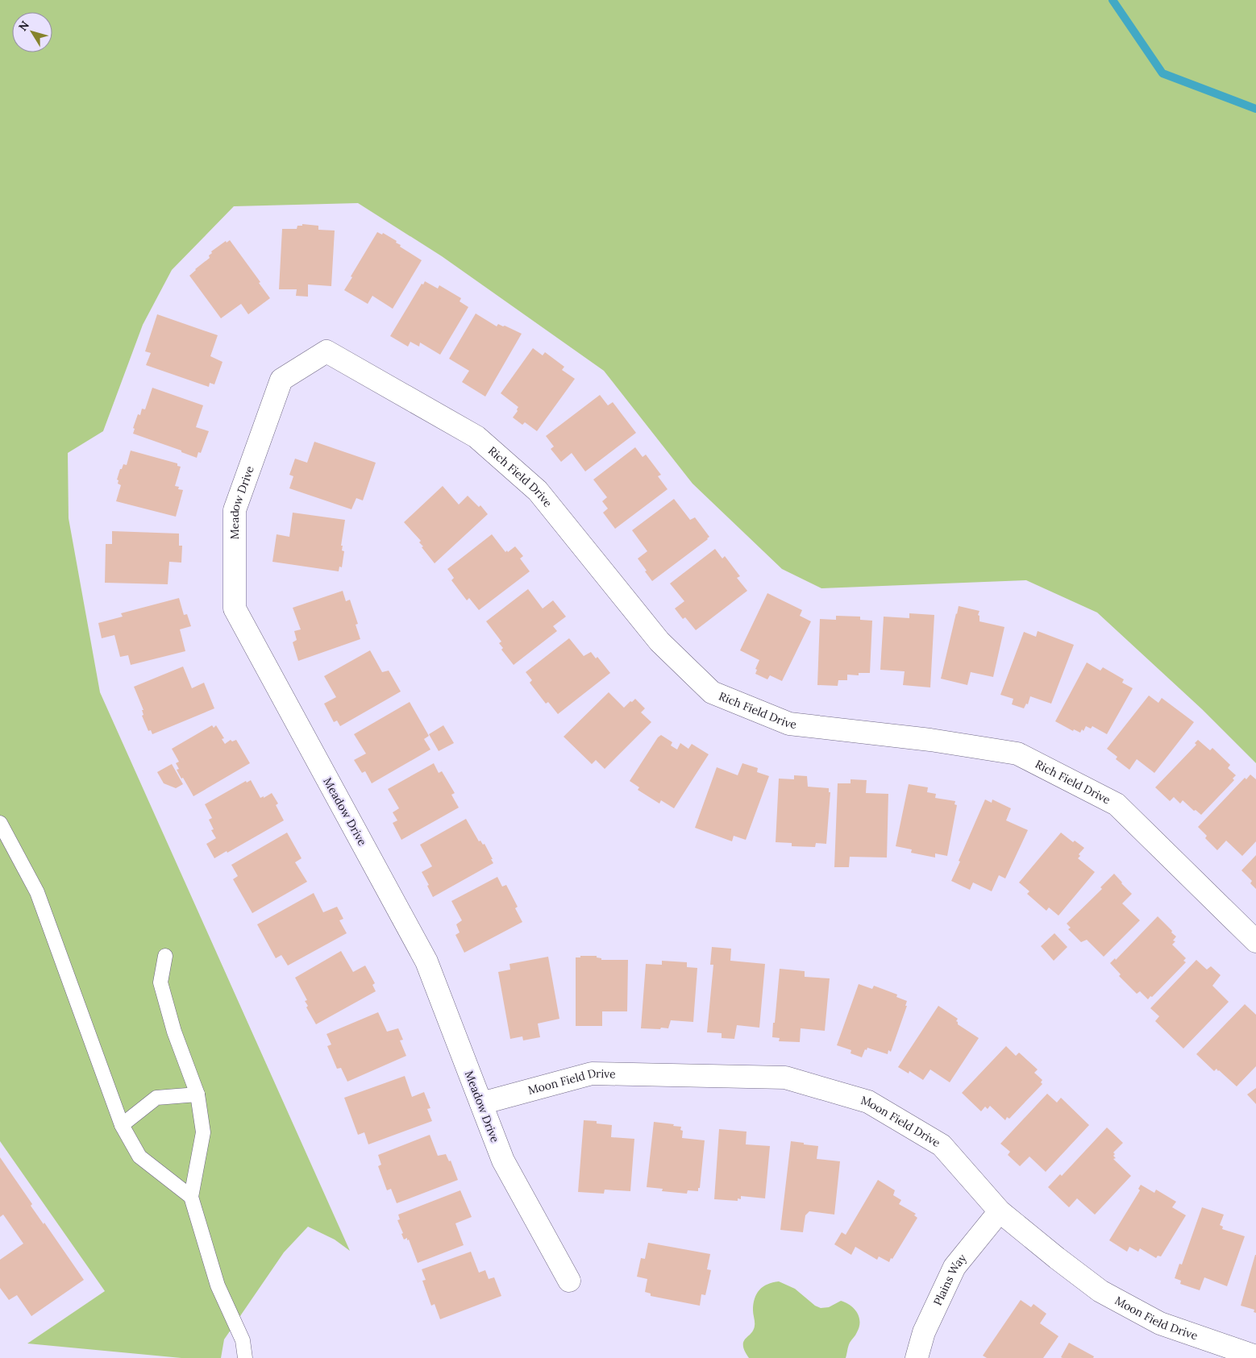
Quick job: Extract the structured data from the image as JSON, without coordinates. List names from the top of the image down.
{
  "streets": {
    "street": [
      "Rich Field Drive",
      "Meadow Drive",
      "Moon Field Drive",
      "Plains Way"
    ]
  },
  "crossings": [
    ["Rich Field Drive", "Meadow Drive"],
    ["Meadow Drive", "Moon Field Drive"],
    ["Moon Field Drive", "Plains Way"]
  ],
  "north": "top left"
}
